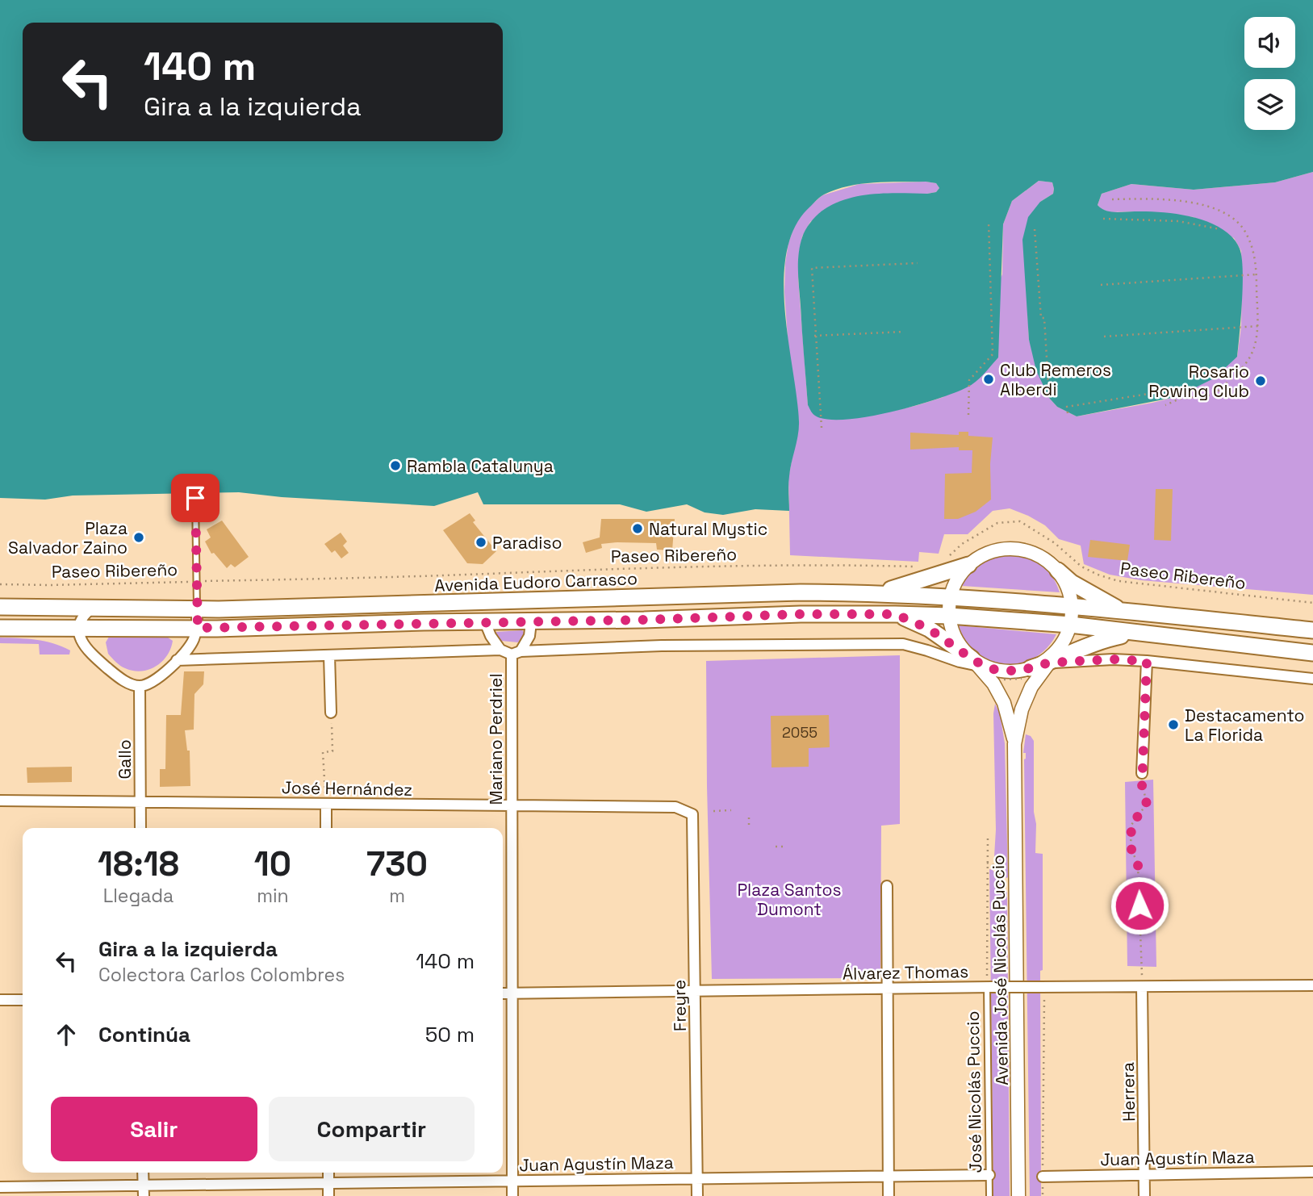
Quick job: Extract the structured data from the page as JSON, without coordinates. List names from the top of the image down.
{
  "streets": {
    "main road": ["Avenida Eudoro Carrasco"],
    "street": [
      "Mariano Perdriel",
      "Gallo",
      "José Hernández",
      "Avenida José Nicolás Puccio",
      "Álvarez Thomas",
      "Freyre",
      "Herrera",
      "Juan Agustín Maza"
    ],
    "lane": ["José Nicolás Puccio"],
    "path": ["Paseo Ribereño"]
  },
  "crossings": [
    ["Mariano Perdriel", "José Hernández"],
    ["Mariano Perdriel", "Álvarez Thomas"],
    ["Mariano Perdriel", "Juan Agustín Maza"],
    ["Gallo", "José Hernández"],
    ["José Hernández", "Freyre"],
    ["Álvarez Thomas", "Freyre"],
    ["Álvarez Thomas", "José Nicolás Puccio"],
    ["Álvarez Thomas", "Herrera"],
    ["Freyre", "Juan Agustín Maza"],
    ["José Nicolás Puccio", "Juan Agustín Maza"],
    ["Herrera", "Juan Agustín Maza"]
  ],
  "parks": ["Plaza Santos Dumont"],
  "places": [
    "Club Remeros Alberdi",
    "Rosario Rowing Club",
    "Rambla Catalunya",
    "Natural Mystic",
    "Plaza Salvador Zaino",
    "Paradiso",
    "Destacamento La Florida"
  ],
  "house_numbers": ["2055"],
  "page": {
    "turn": ["140 m", "Gira a la izquierda"],
    "eta": [
      "18:18",
      "Llegada",
      "10",
      "min",
      "730",
      "m"
    ],
    "list": [
      {
        "name": "Gira a la izquierda",
        "note": "Colectora Carlos Colombres",
        "value": "140 m"
      },
      {
        "name": "Continúa",
        "value": "50 m"
      }
    ],
    "buttons": ["Salir", "Compartir"]
  }
}
